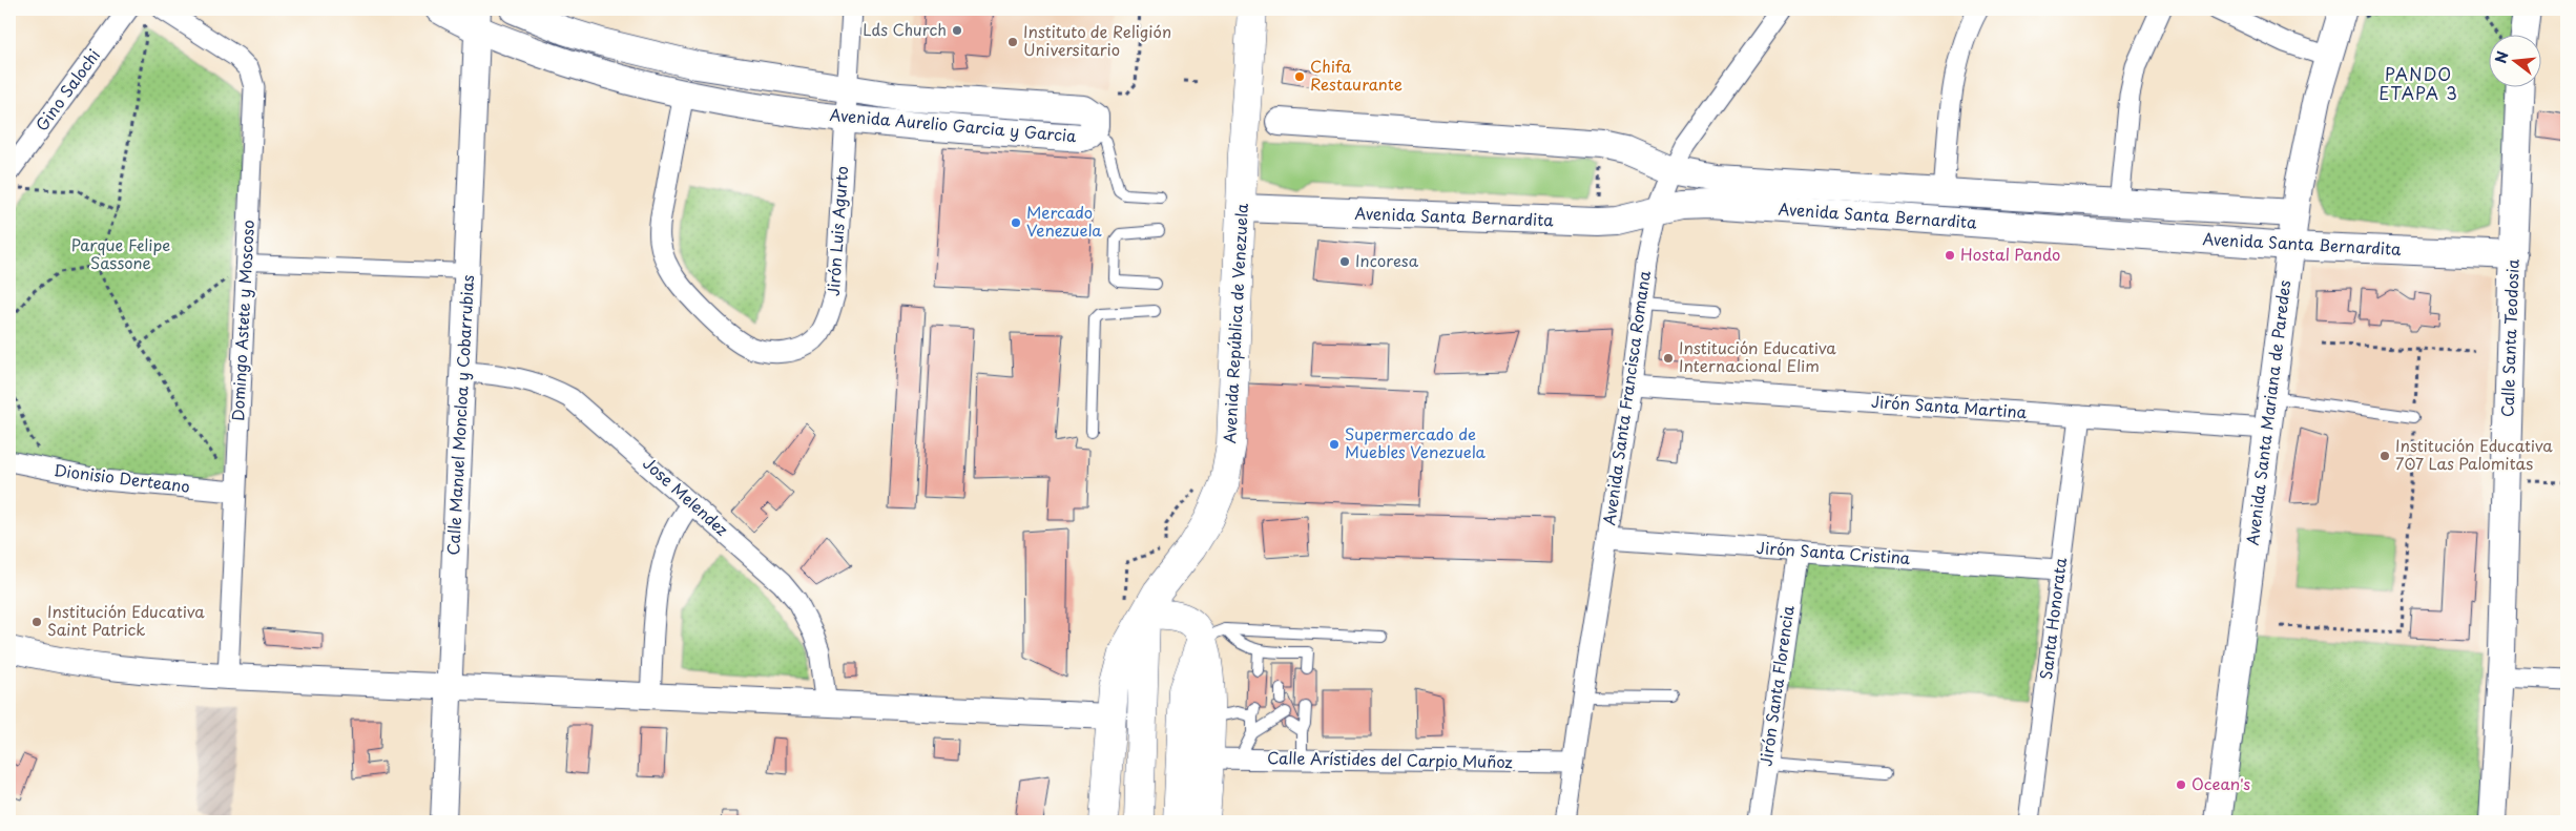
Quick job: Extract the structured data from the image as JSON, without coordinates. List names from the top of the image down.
{
  "streets": {
    "main road": [
      "Avenida Aurelio Garcia y Garcia",
      "Avenida Santa Bernardita",
      "Avenida República de Venezuela",
      "Calle Santa Teodosia",
      "Avenida Santa Mariana de Paredes"
    ],
    "street": [
      "Gino Salochi",
      "Jirón Luis Agurto",
      "Domingo Astete y Moscoso",
      "Avenida Santa Francisca Romana",
      "Jirón Santa Martina",
      "Calle Manuel Moncloa y Cobarrubias",
      "Dionisio Derteano",
      "Jose Melendez",
      "Jirón Santa Cristina",
      "Santa Honorata",
      "Jirón Santa Florencia",
      "Calle Arístides del Carpio Muñoz"
    ]
  },
  "crossings": [
    ["Avenida Aurelio Garcia y Garcia", "Jirón Luis Agurto"],
    ["Avenida Aurelio Garcia y Garcia", "Calle Manuel Moncloa y Cobarrubias"],
    ["Avenida Santa Bernardita", "Avenida República de Venezuela"],
    ["Avenida Santa Bernardita", "Calle Santa Teodosia"],
    ["Avenida Santa Bernardita", "Avenida Santa Francisca Romana"],
    ["Avenida Santa Bernardita", "Avenida Santa Mariana de Paredes"],
    ["Domingo Astete y Moscoso", "Dionisio Derteano"],
    ["Avenida Santa Francisca Romana", "Jirón Santa Martina"],
    ["Avenida Santa Francisca Romana", "Jirón Santa Cristina"],
    ["Avenida Santa Francisca Romana", "Calle Arístides del Carpio Muñoz"],
    ["Jirón Santa Martina", "Avenida Santa Mariana de Paredes"],
    ["Jirón Santa Martina", "Santa Honorata"],
    ["Calle Manuel Moncloa y Cobarrubias", "Jose Melendez"],
    ["Jirón Santa Cristina", "Santa Honorata"],
    ["Jirón Santa Cristina", "Jirón Santa Florencia"]
  ],
  "districts": ["PANDO ETAPA 3"],
  "parks": ["Parque Felipe Sassone"],
  "places": [
    "Lds Church",
    "Instituto de Religión Universitario",
    "Chifa Restaurante",
    "Mercado Venezuela",
    "Hostal Pando",
    "Incoresa",
    "Institución Educativa Internacional Elim",
    "Supermercado de Muebles Venezuela",
    "Institución Educativa 707 Las Palomitas",
    "Institución Educativa Saint Patrick",
    "Ocean's"
  ],
  "north": "left"
}
